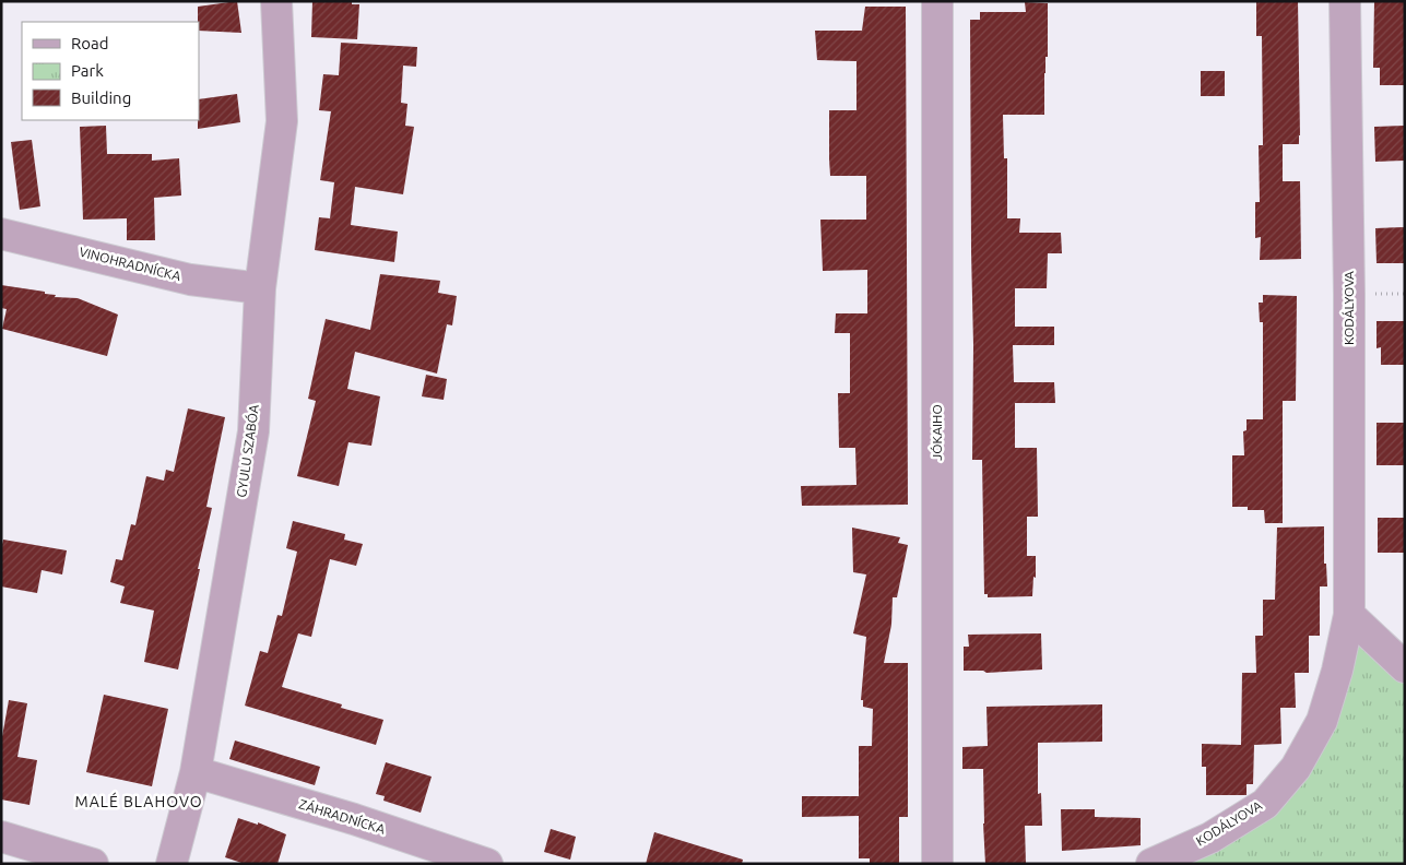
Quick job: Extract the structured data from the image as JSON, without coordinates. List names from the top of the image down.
{
  "streets": {
    "street": [
      "VINOHRADNÍCKA",
      "KODÁLYOVA",
      "JÓKAIHO",
      "GYULU SZABÓA",
      "ZÁHRADNÍCKA"
    ]
  },
  "crossings": [
    ["VINOHRADNÍCKA", "GYULU SZABÓA"],
    ["GYULU SZABÓA", "ZÁHRADNÍCKA"]
  ],
  "districts": ["MALÉ BLAHOVO"],
  "legend": ["Road", "Park", "Building"]
}
